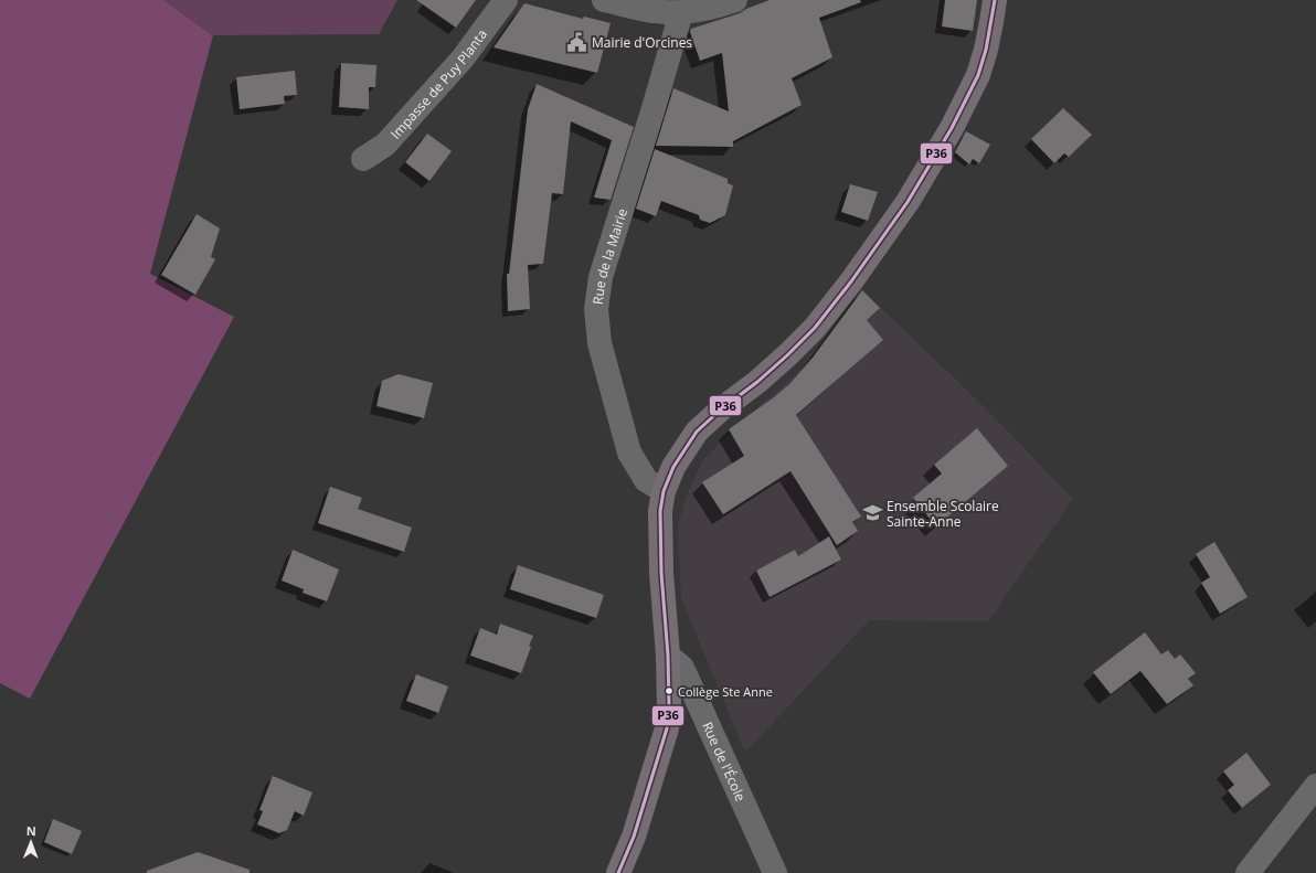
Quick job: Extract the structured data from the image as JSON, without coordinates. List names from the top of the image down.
{
  "streets": {
    "street": ["Impasse de Puy Planta", "Rue de la Mairie", "Rue de l'École"]
  },
  "places": {
    "public building": ["Mairie d'Orcines"],
    "school or university": ["Ensemble Scolaire Sainte-Anne"],
    "other": ["Collège Ste Anne"]
  },
  "lines": ["transit line P36"],
  "north": "top"
}
